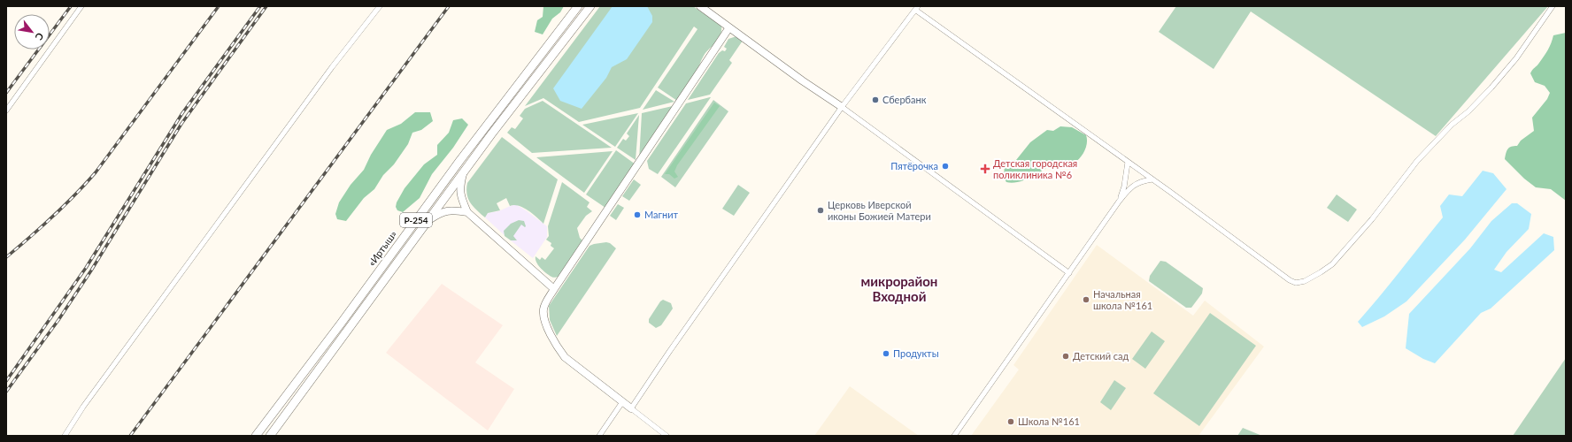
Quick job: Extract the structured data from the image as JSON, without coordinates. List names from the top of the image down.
{
  "streets": {
    "main road": ["Р-254", "«Иртыш»"]
  },
  "districts": ["микрорайон Входной"],
  "places": {
    "other": [
      "Сбербанк",
      "Пятёрочка",
      "Церковь Иверской иконы Божией Матери",
      "Магнит",
      "Начальная школа №161",
      "Продукты",
      "Детский сад",
      "Школа №161"
    ],
    "health": ["Детская городская поликлиника №6"]
  },
  "north": "bottom right"
}
